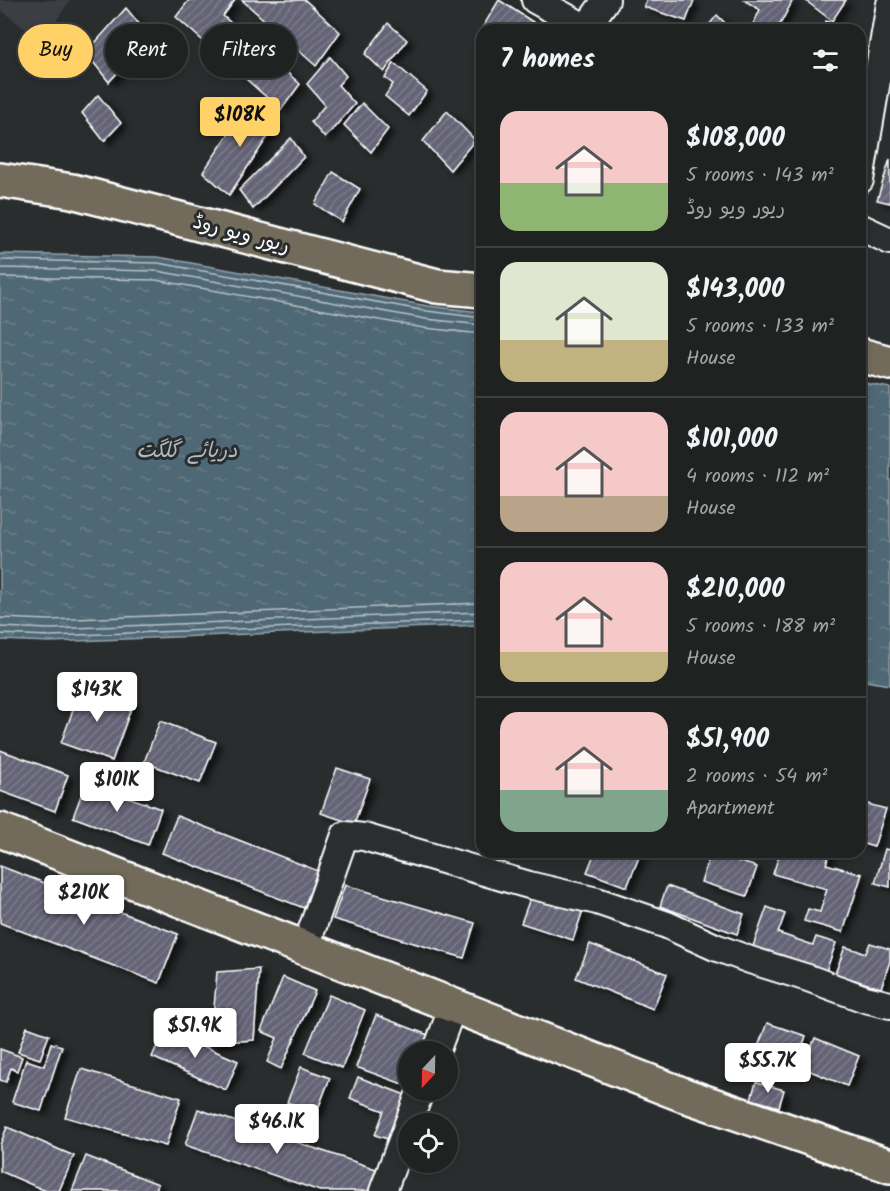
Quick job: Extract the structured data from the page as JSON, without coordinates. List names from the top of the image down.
{
  "streets": {
    "main road": ["ریور ویو روڈ"]
  },
  "water": ["دریائے گلگت"],
  "north": "bottom",
  "page": {
    "chip": ["Buy", "Rent", "Filters"],
    "heading": "7 homes",
    "list": [
      {
        "name": "$108,000",
        "note": "5 rooms · 143 m² · ریور ویو روڈ"
      },
      {
        "name": "$143,000",
        "note": "5 rooms · 133 m² · House"
      },
      {
        "name": "$101,000",
        "note": "4 rooms · 112 m² · House"
      },
      {
        "name": "$210,000",
        "note": "5 rooms · 188 m² · House"
      },
      {
        "name": "$51,900",
        "note": "2 rooms · 54 m² · Apartment"
      }
    ],
    "price": [
      "$108K",
      "$143K",
      "$101K",
      "$210K",
      "$51.9K",
      "$55.7K",
      "$46.1K"
    ]
  }
}
